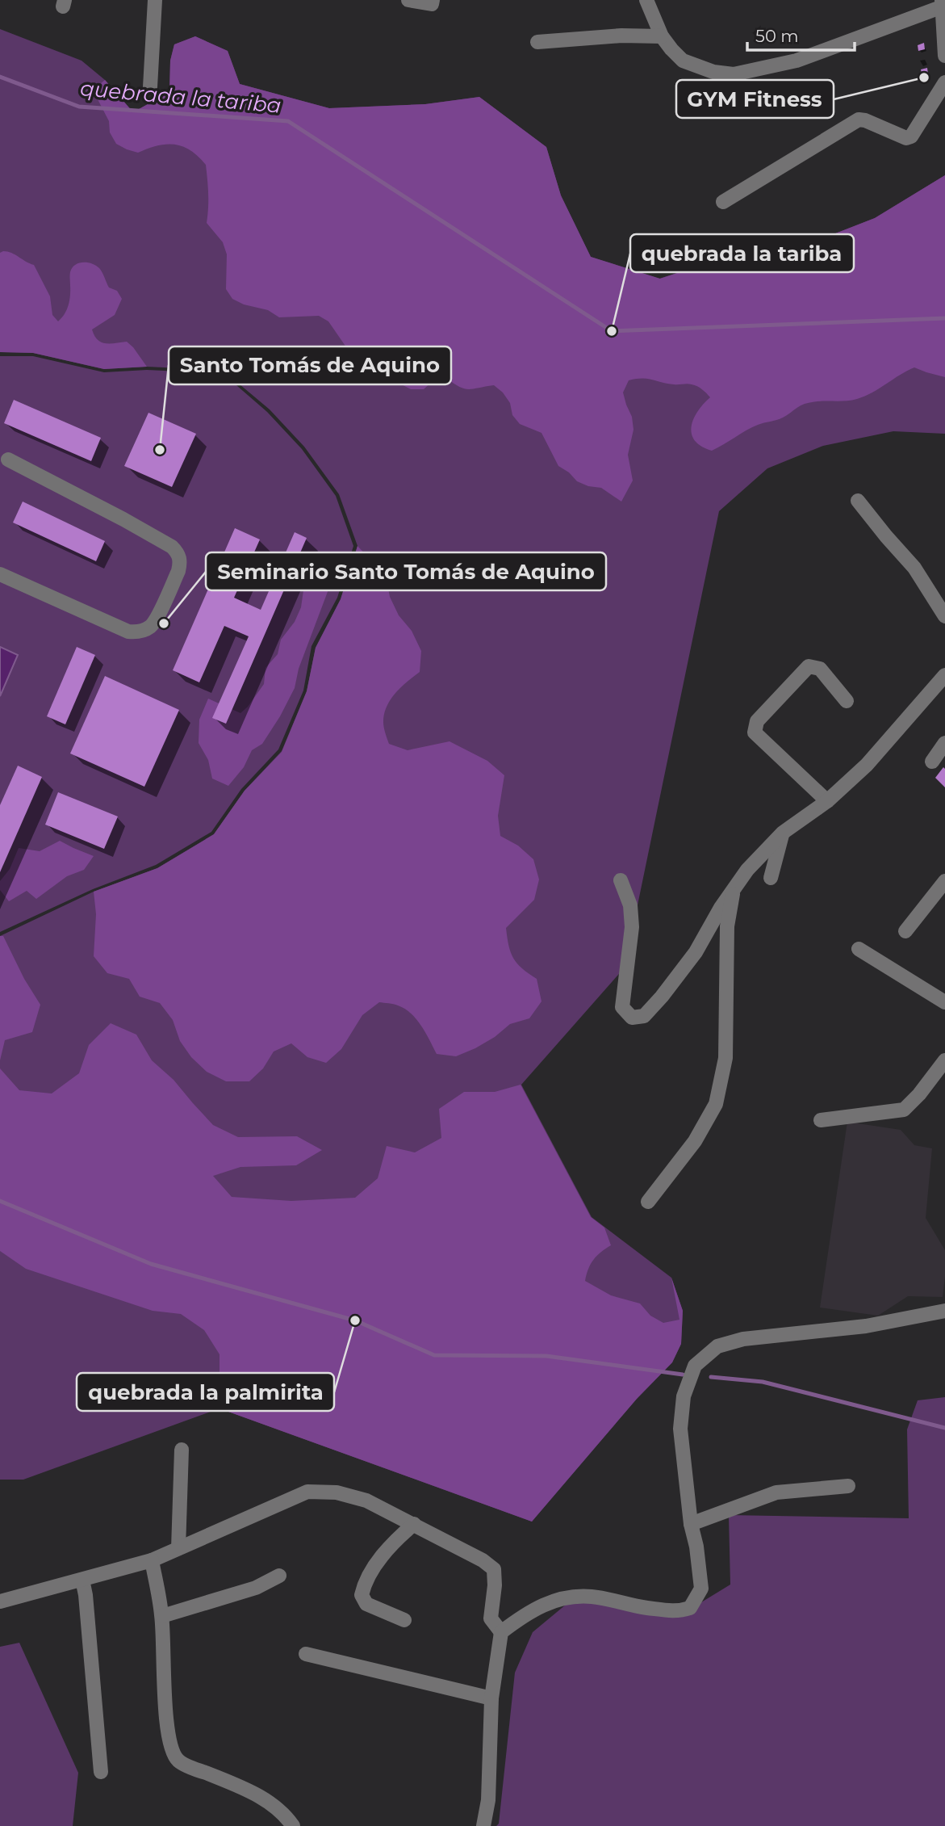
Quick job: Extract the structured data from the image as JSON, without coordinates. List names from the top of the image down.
{
  "water": ["quebrada la tariba"],
  "places": [
    "GYM Fitness",
    "quebrada la tariba",
    "Santo Tomás de Aquino",
    "Seminario Santo Tomás de Aquino",
    "quebrada la palmirita"
  ],
  "scale_bar": "50 m"
}
